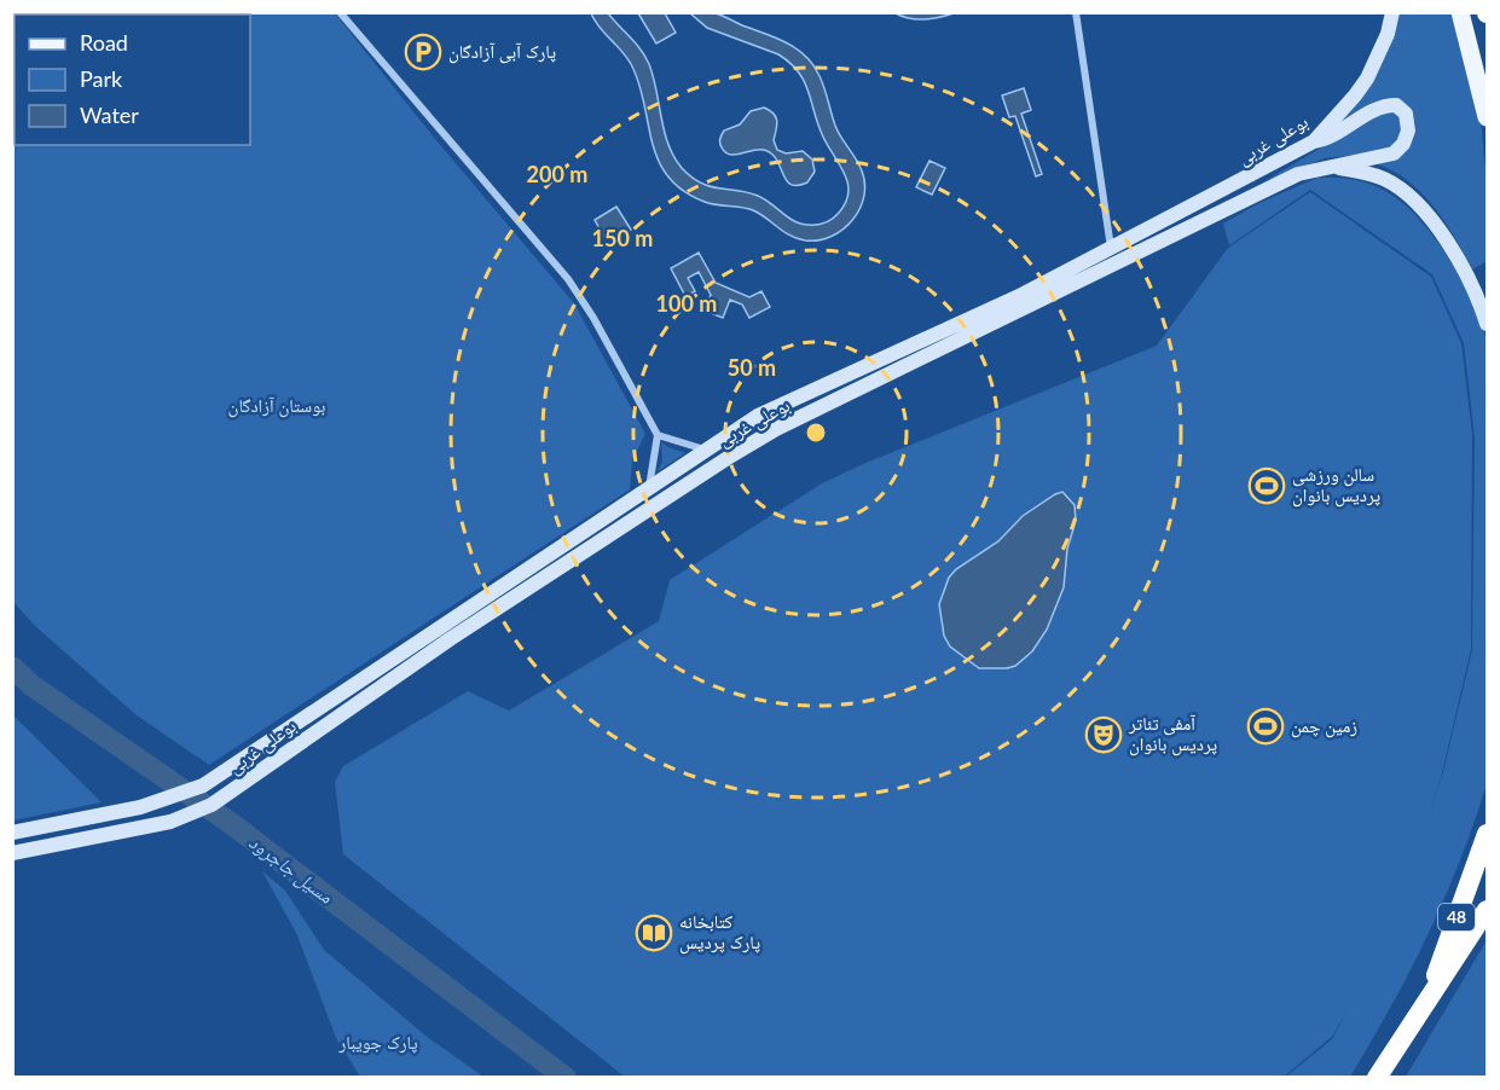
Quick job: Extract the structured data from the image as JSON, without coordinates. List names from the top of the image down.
{
  "streets": {
    "highway": ["48"],
    "main road": ["بوعلی غربی"]
  },
  "water": ["مسیل جاجرود"],
  "parks": ["بوستان آزادگان", "پارک جویبار"],
  "places": {
    "parking": ["پارک آبی آزادگان"],
    "sports": ["سالن ورزشی پردیس بانوان", "زمین چمن"],
    "theatre": ["آمفی تئاتر پردیس بانوان"],
    "library": ["کتابخانه پارک پردیس"]
  },
  "legend": ["Road", "Park", "Water"],
  "rings": [
    "200 m",
    "150 m",
    "100 m",
    "50 m"
  ]
}
